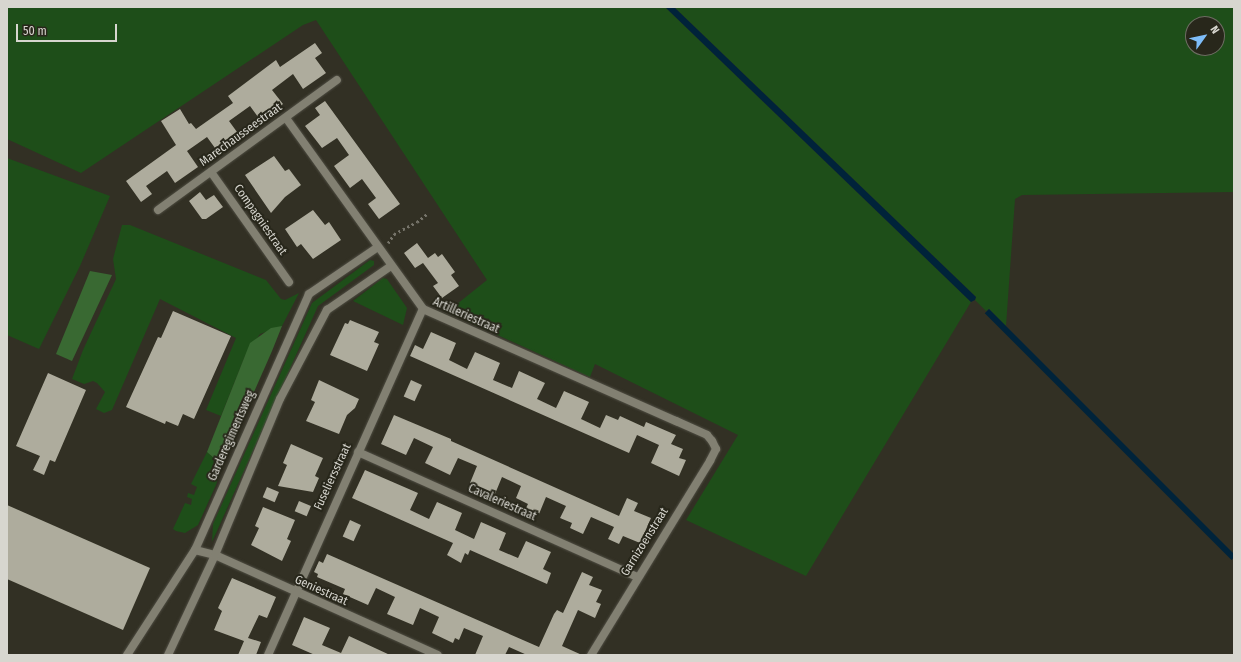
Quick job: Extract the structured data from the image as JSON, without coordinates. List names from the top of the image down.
{
  "streets": {
    "street": [
      "Marechausseestraat",
      "Compagniestraat",
      "Artilleriestraat",
      "Garderegimentsweg",
      "Fuseliersstraat",
      "Cavaleriestraat",
      "Garnizoenstraat",
      "Geniestraat"
    ]
  },
  "crossings": [
    ["Marechausseestraat", "Compagniestraat"],
    ["Marechausseestraat", "Artilleriestraat"],
    ["Artilleriestraat", "Garderegimentsweg"],
    ["Artilleriestraat", "Fuseliersstraat"],
    ["Artilleriestraat", "Garnizoenstraat"],
    ["Garderegimentsweg", "Geniestraat"],
    ["Fuseliersstraat", "Cavaleriestraat"],
    ["Fuseliersstraat", "Geniestraat"],
    ["Cavaleriestraat", "Garnizoenstraat"]
  ],
  "scale_bar": "50 m",
  "north": "top right"
}
